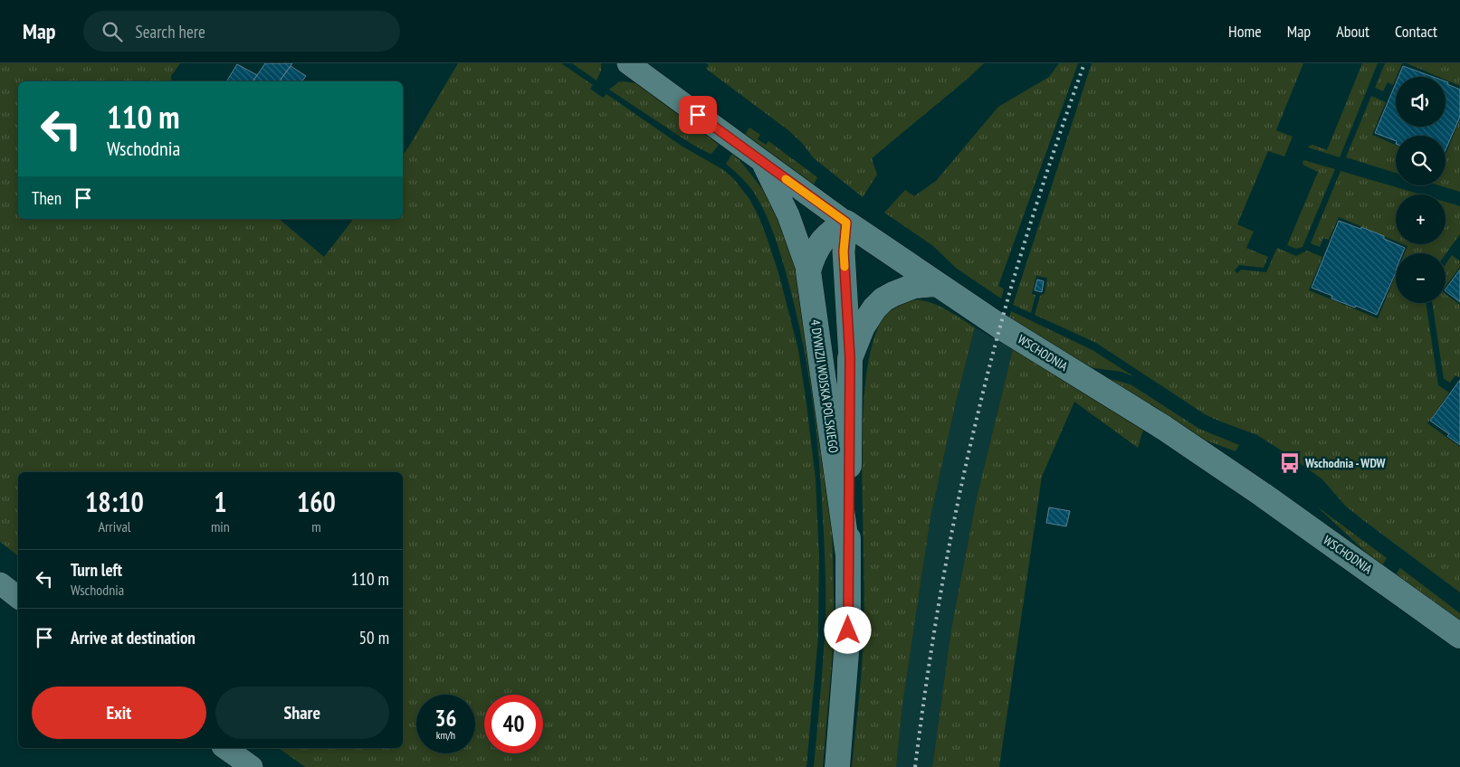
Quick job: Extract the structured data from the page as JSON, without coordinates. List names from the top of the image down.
{
  "streets": {
    "street": ["WSCHODNIA", "4 DYWIZJI WOJSKA POLSKIEGO"]
  },
  "crossings": [
    ["WSCHODNIA", "4 DYWIZJI WOJSKA POLSKIEGO"]
  ],
  "places": {
    "bus stop": ["Wschodnia - WDW"]
  },
  "page": {
    "header": "Map",
    "search": "Search here",
    "nav": [
      "Home",
      "Map",
      "About",
      "Contact"
    ],
    "map_buttons": ["+", "−"],
    "turn": ["110 m", "Wschodnia"],
    "then": "Then",
    "eta": [
      "18:10",
      "Arrival",
      "1",
      "min",
      "160",
      "m"
    ],
    "list": [
      {
        "name": "Turn left",
        "note": "Wschodnia",
        "value": "110 m"
      },
      {
        "name": "Arrive at destination",
        "value": "50 m"
      }
    ],
    "buttons": ["Exit", "Share"],
    "speed": "36 km/h",
    "limit": "40"
  }
}
